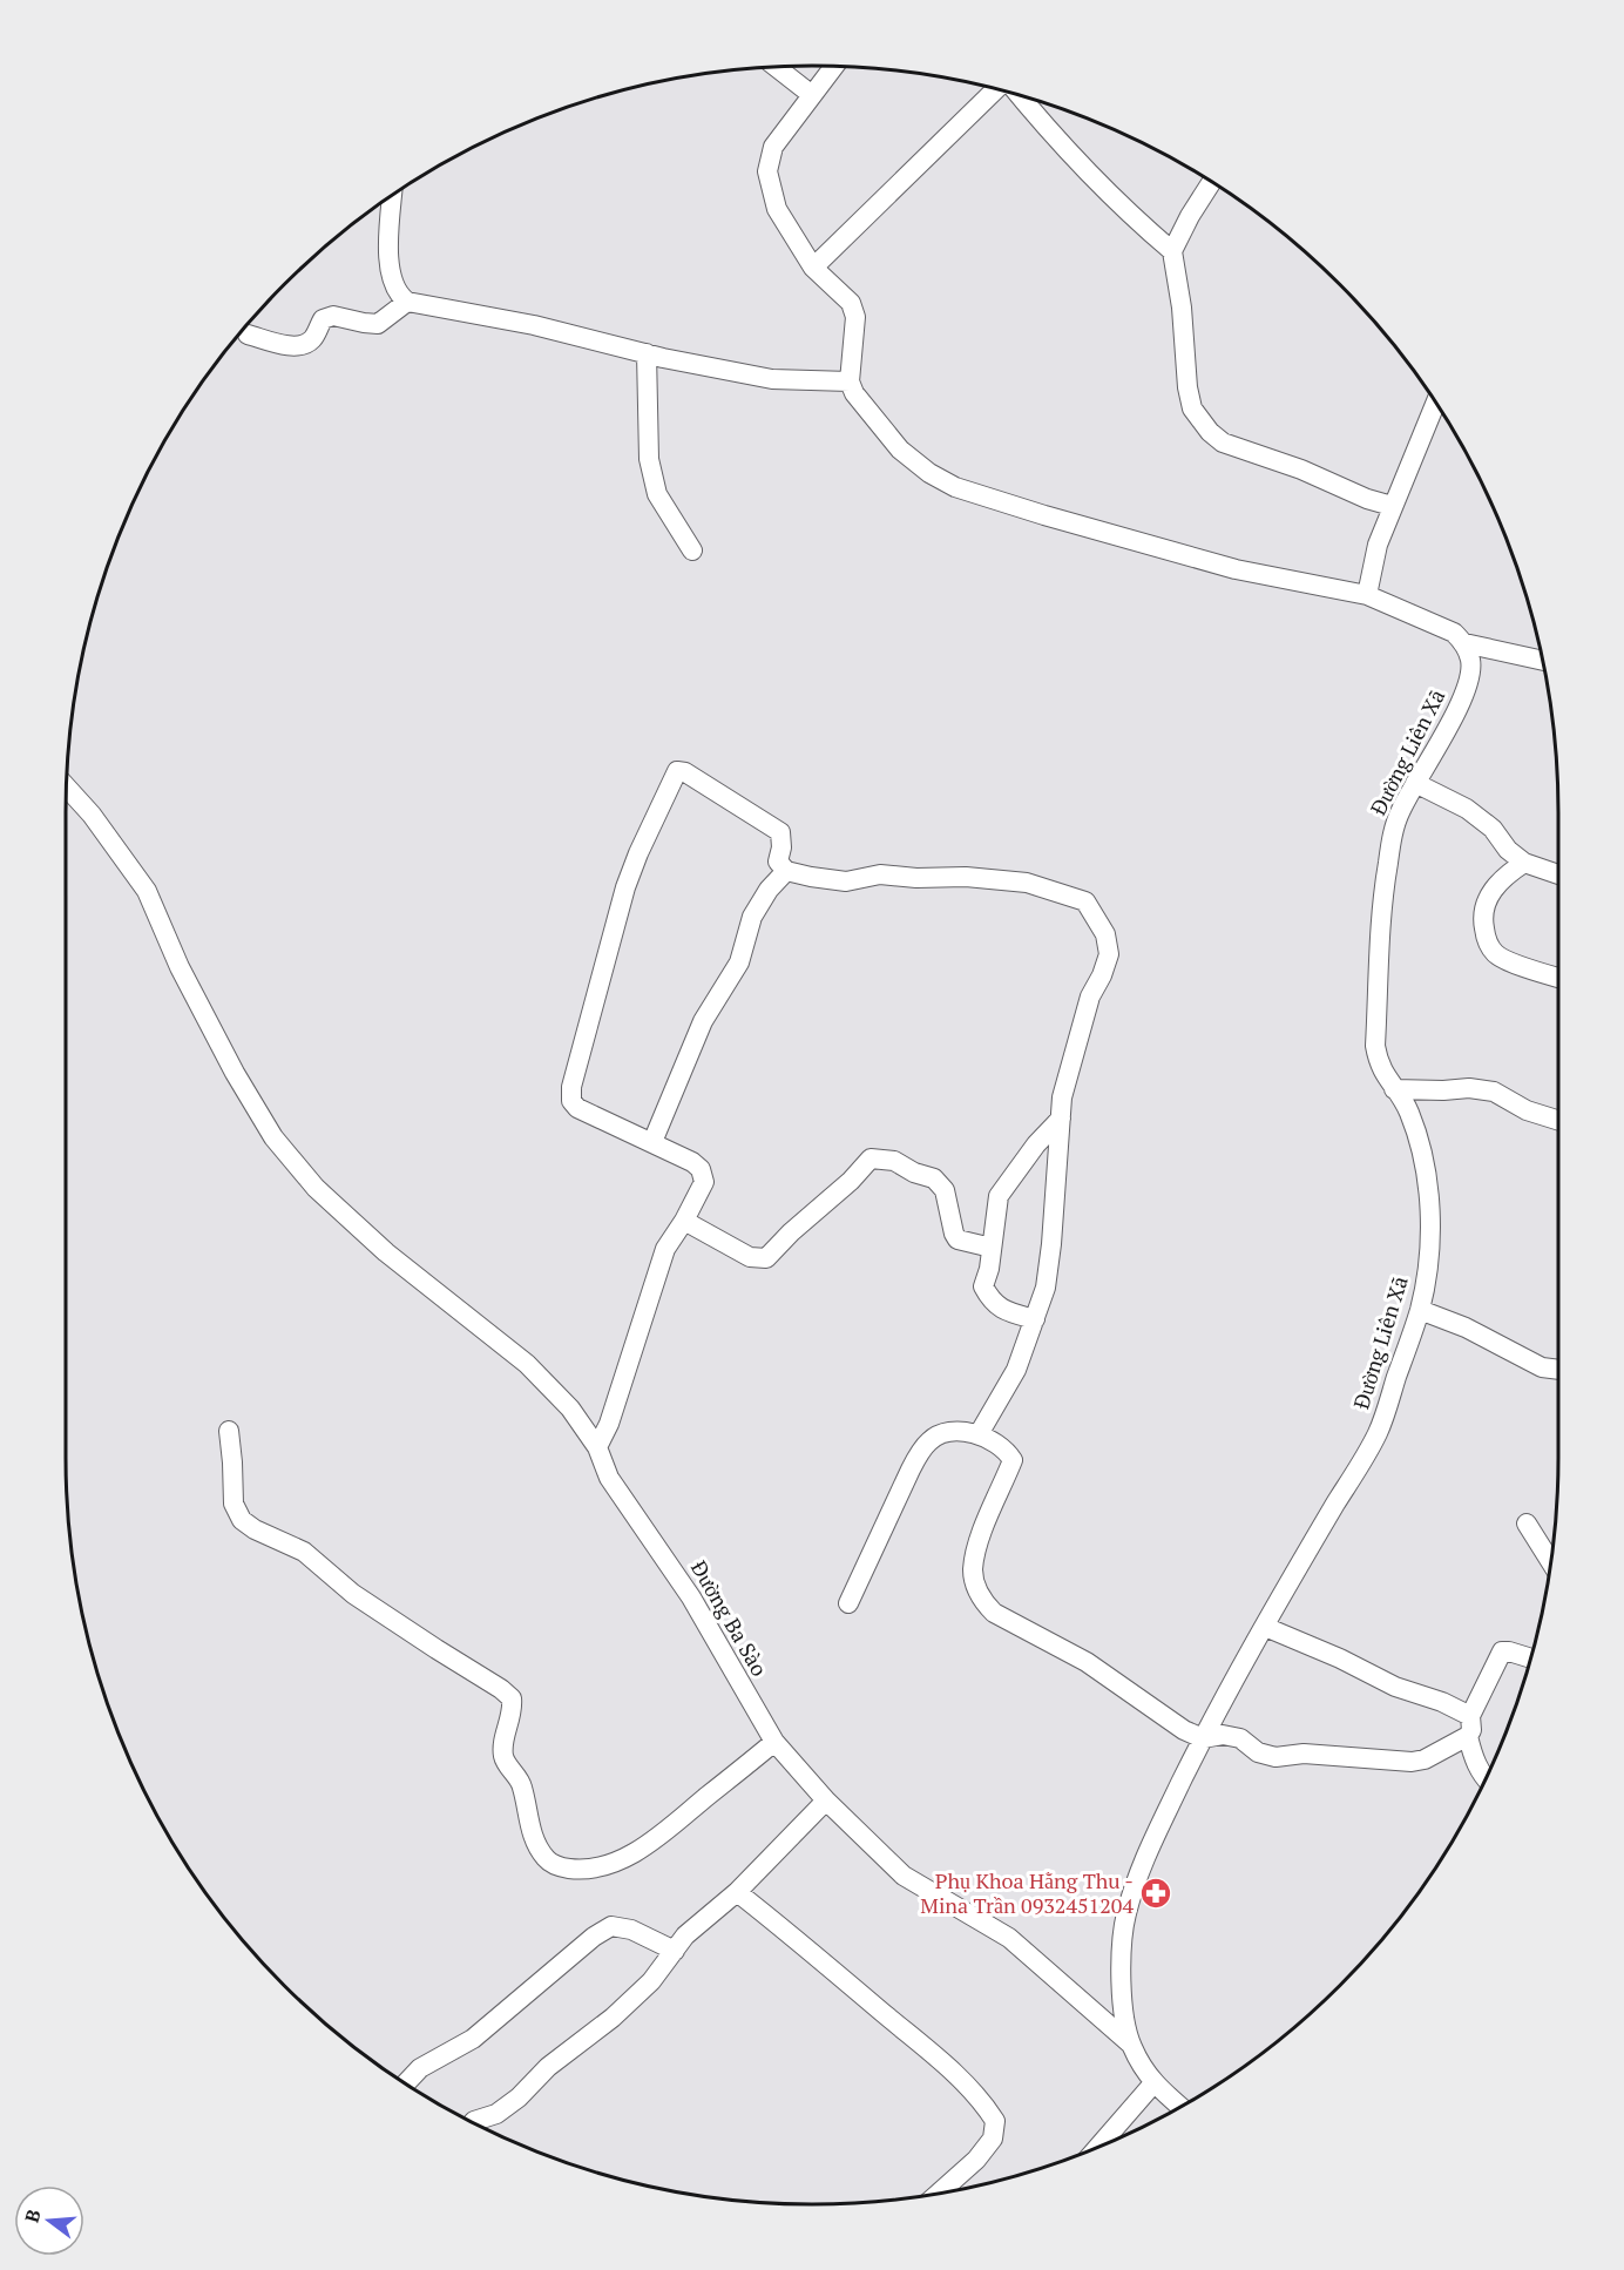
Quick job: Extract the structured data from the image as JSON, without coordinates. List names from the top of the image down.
{
  "streets": {
    "street": ["Đường Liên Xã", "Đường Ba Sào"]
  },
  "crossings": [
    ["Đường Liên Xã", "Đường Ba Sào"]
  ],
  "places": {
    "pharmacy": ["Phụ Khoa Hằng Thu - Mina Trần 0932451204"]
  },
  "north": "left"
}
